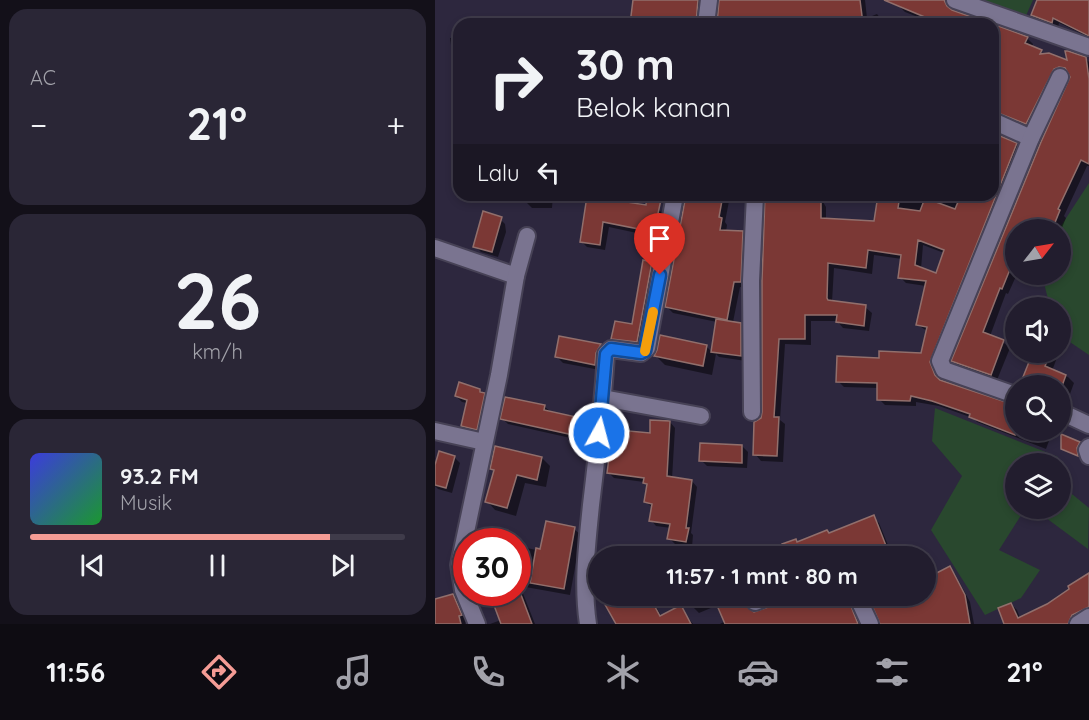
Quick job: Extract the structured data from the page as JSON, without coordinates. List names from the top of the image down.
{
  "north": "top right",
  "page": {
    "tile": [
      "AC",
      ["26", "km/h"]
    ],
    "turn": ["30 m", "Belok kanan"],
    "heat": ["−", "21°", "+"],
    "then": "Lalu",
    "song": ["93.2 FM", "Musik"],
    "limit": "30",
    "trip": "11:57 · 1 mnt · 80 m",
    "tabs": ["11:56", "21°"]
  }
}
